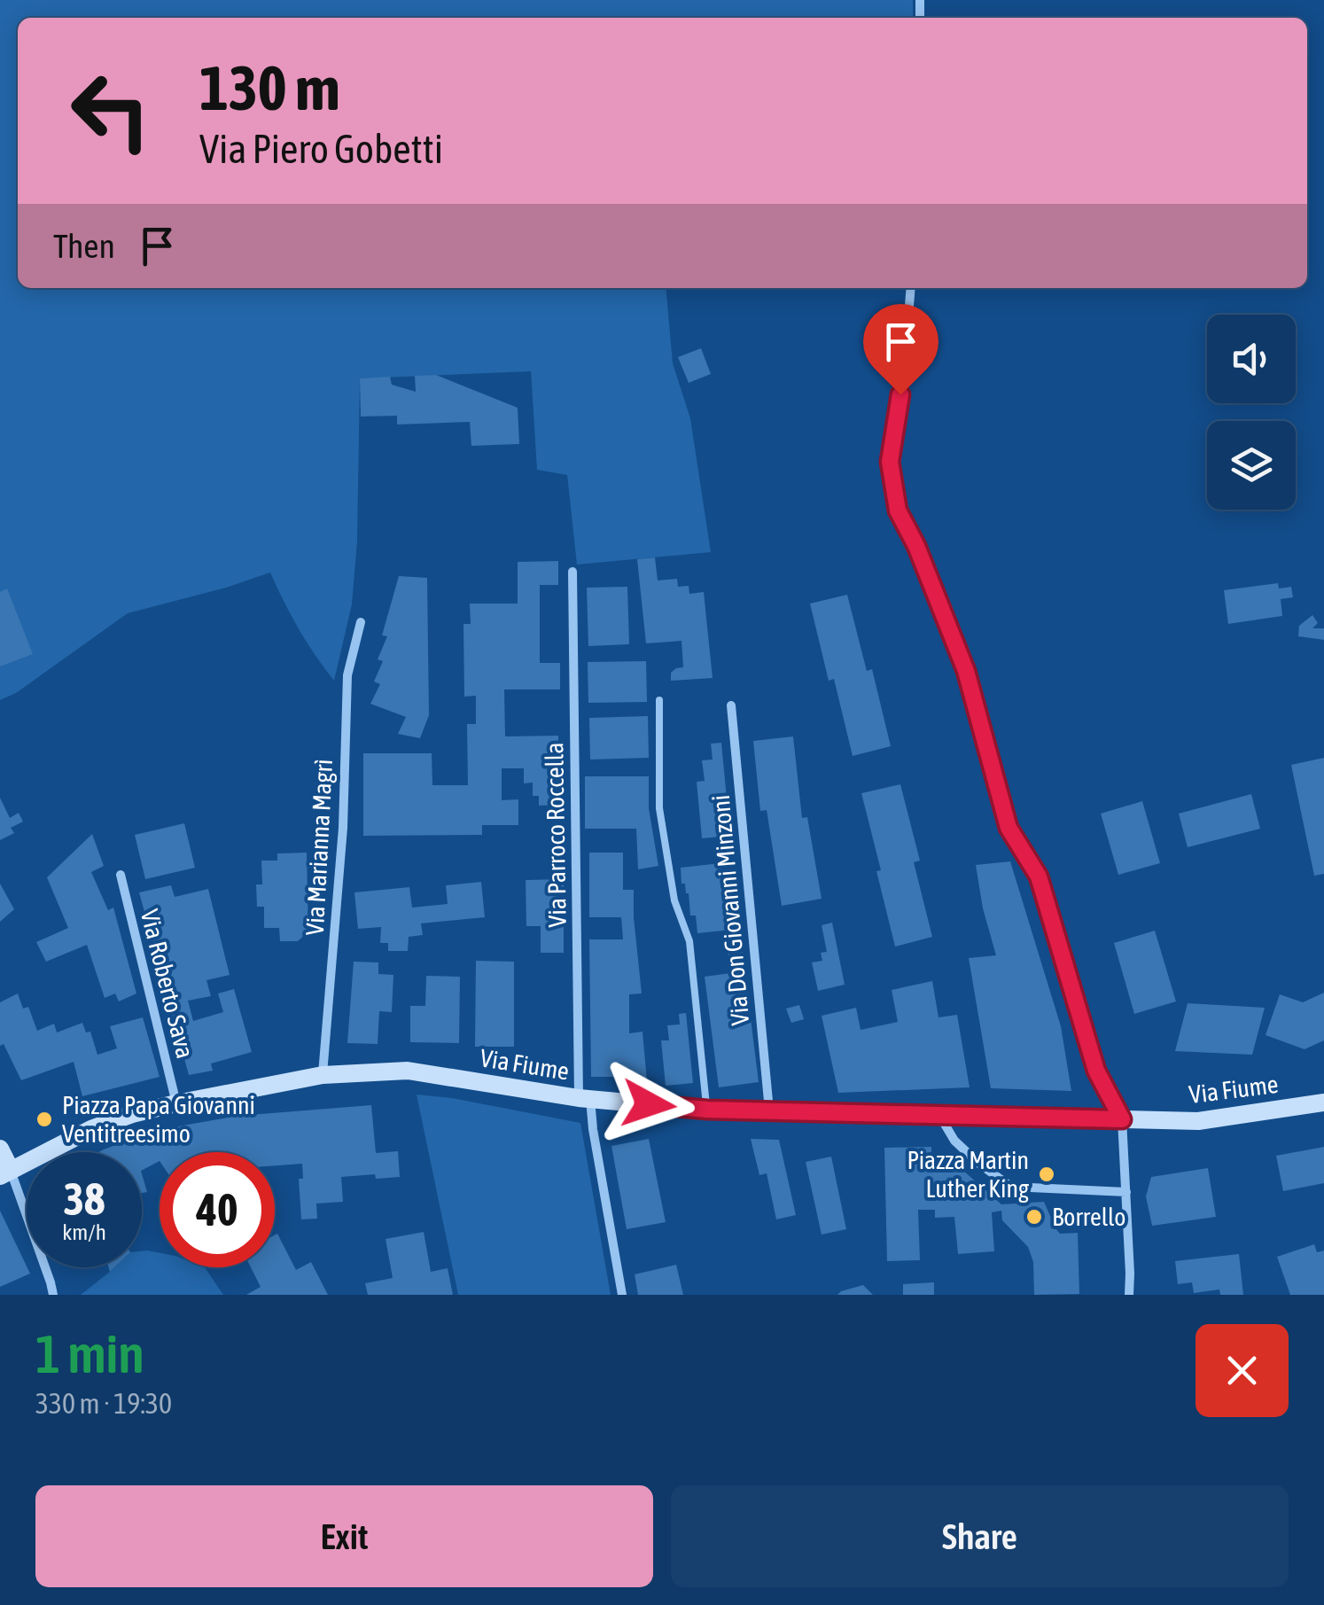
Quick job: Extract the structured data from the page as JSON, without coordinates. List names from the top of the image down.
{
  "streets": {
    "street": [
      "Via Parroco Roccella",
      "Via Marianna Magrì",
      "Via Don Giovanni Minzoni",
      "Via Roberto Sava",
      "Via Fiume"
    ]
  },
  "crossings": [
    ["Via Parroco Roccella", "Via Fiume"],
    ["Via Marianna Magrì", "Via Fiume"],
    ["Via Don Giovanni Minzoni", "Via Fiume"],
    ["Via Roberto Sava", "Via Fiume"]
  ],
  "places": ["Piazza Papa Giovanni Ventitreesimo", "Piazza Martin Luther King", "Borrello"],
  "page": {
    "turn": ["130 m", "Via Piero Gobetti"],
    "then": "Then",
    "speed": "38 km/h",
    "limit": "40",
    "heading": ["1 min", "330 m · 19:30"],
    "buttons": ["Exit", "Share"]
  }
}
